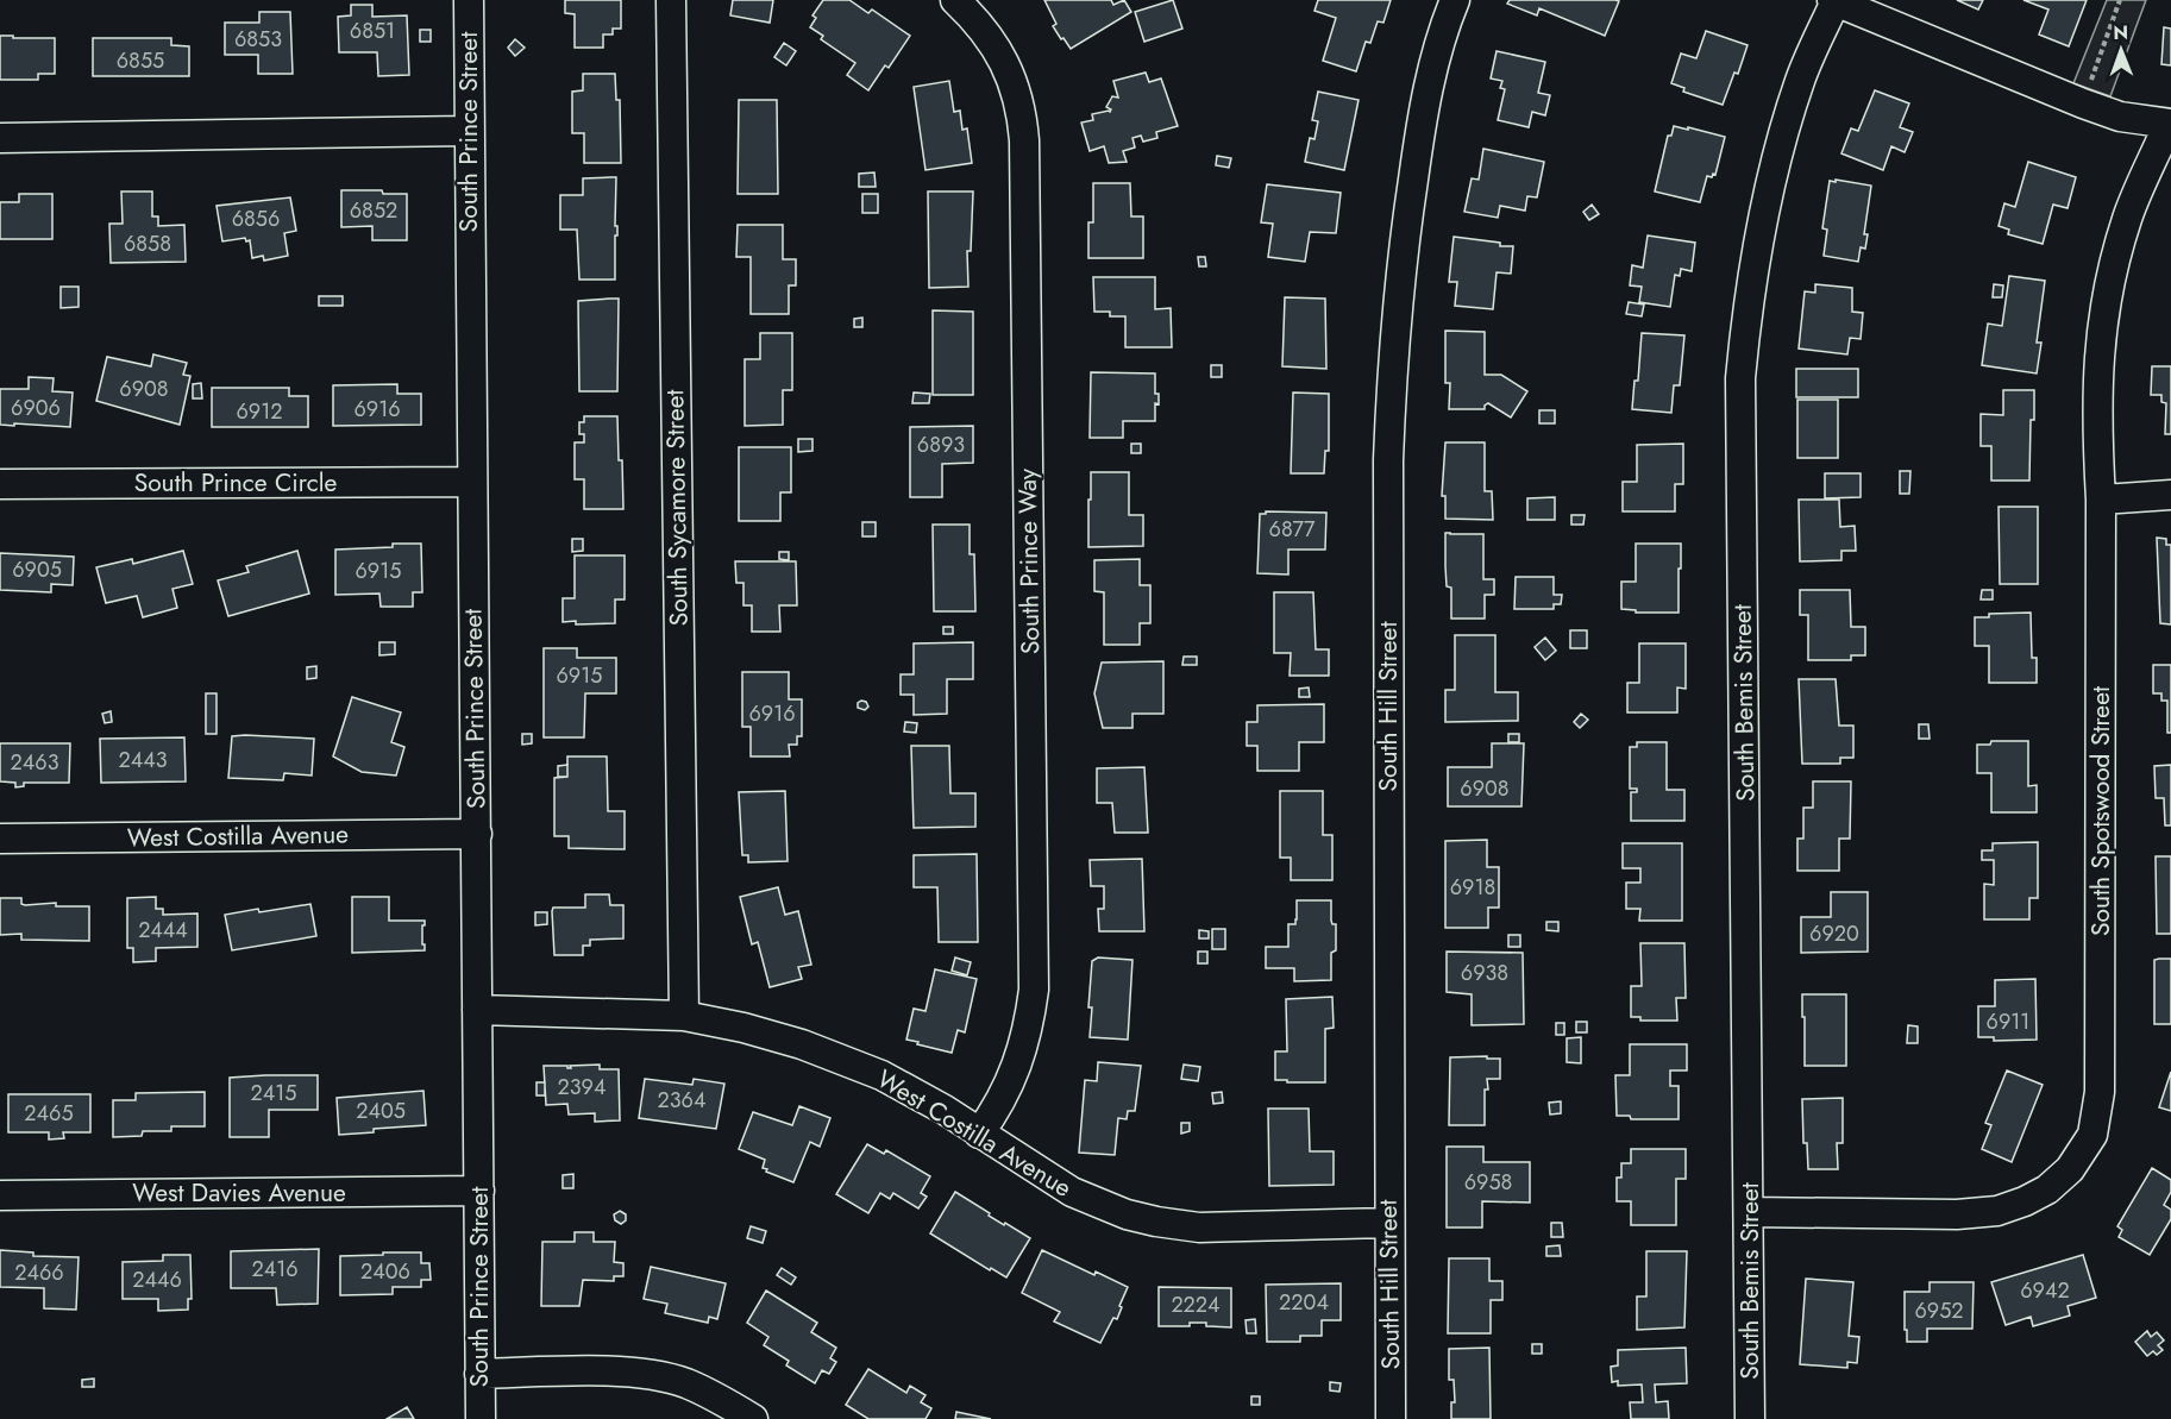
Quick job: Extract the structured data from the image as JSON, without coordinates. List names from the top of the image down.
{
  "streets": {
    "street": [
      "South Prince Street",
      "South Prince Circle",
      "South Sycamore Street",
      "South Prince Way",
      "South Bemis Street",
      "South Hill Street",
      "South Spotswood Street",
      "West Costilla Avenue",
      "West Davies Avenue"
    ]
  },
  "crossings": [
    ["South Prince Street", "South Prince Circle"],
    ["South Prince Street", "West Costilla Avenue"],
    ["South Prince Street", "West Davies Avenue"],
    ["South Sycamore Street", "West Costilla Avenue"],
    ["South Prince Way", "West Costilla Avenue"],
    ["South Bemis Street", "South Spotswood Street"],
    ["South Hill Street", "West Costilla Avenue"]
  ],
  "house_numbers": [
    "6851",
    "6853",
    "6855",
    "6852",
    "6856",
    "6858",
    "6908",
    "6906",
    "6916",
    "6912",
    "6893",
    "6877",
    "6905",
    "6915",
    "6915",
    "6916",
    "2443",
    "2463",
    "6908",
    "6918",
    "2444",
    "6920",
    "6938",
    "6911",
    "2394",
    "2415",
    "2364",
    "2405",
    "2465",
    "6958",
    "2416",
    "2406",
    "2466",
    "2446",
    "6942",
    "2204",
    "2224",
    "6952"
  ],
  "north": "top"
}
